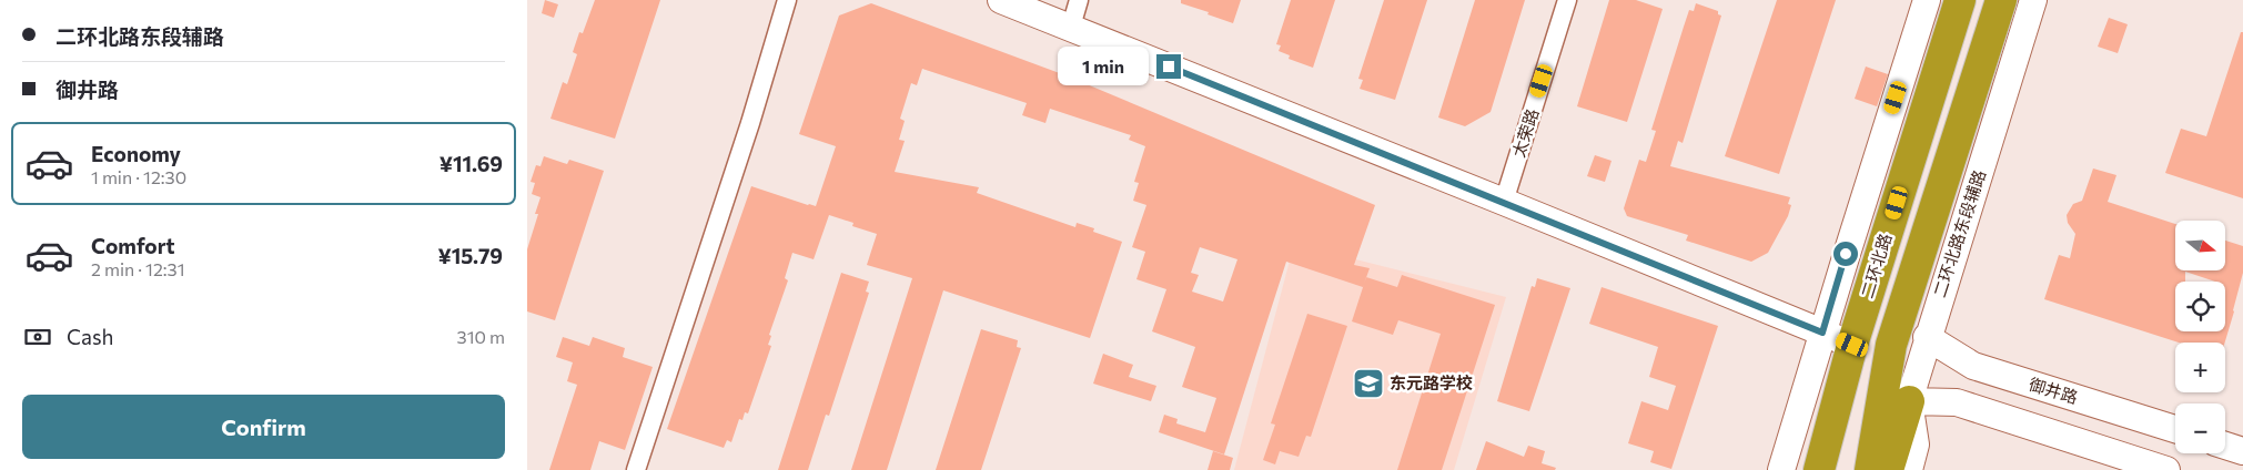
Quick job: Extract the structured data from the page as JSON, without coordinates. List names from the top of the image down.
{
  "streets": {
    "highway": ["二环北路"],
    "street": ["太荣路", "二环北路东段辅路", "御井路"]
  },
  "crossings": [
    ["二环北路东段辅路", "御井路"]
  ],
  "places": {
    "school or university": ["东元路学校"]
  },
  "north": "right",
  "page": {
    "banner": ["二环北路东段辅路", "御井路"],
    "bubble": "1 min",
    "list": [
      {
        "name": "Economy",
        "note": "1 min · 12:30",
        "value": "¥11.69"
      },
      {
        "name": "Comfort",
        "note": "2 min · 12:31",
        "value": "¥15.79"
      }
    ],
    "map_buttons": ["+", "−"],
    "pay": ["Cash", "310 m"],
    "buttons": "Confirm"
  }
}
